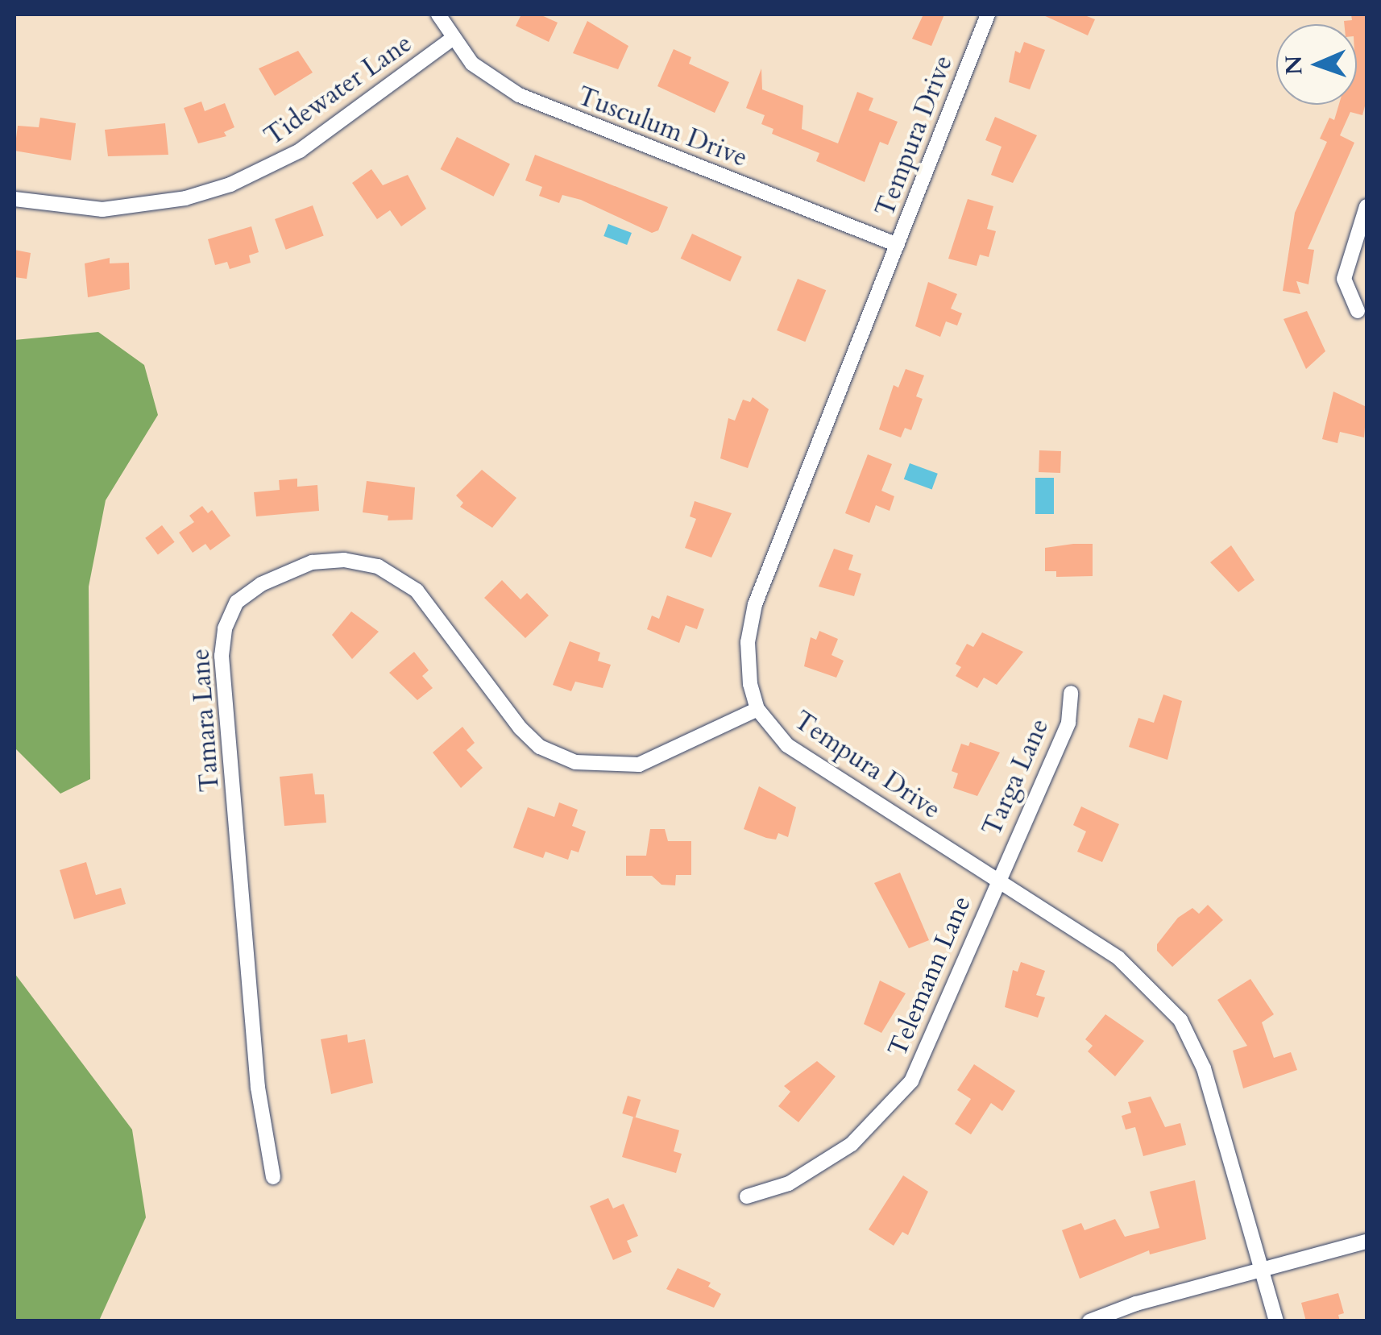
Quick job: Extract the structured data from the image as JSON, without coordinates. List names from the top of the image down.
{
  "streets": {
    "street": [
      "Tidewater Lane",
      "Tusculum Drive",
      "Tempura Drive",
      "Tamara Lane",
      "Targa Lane",
      "Telemann Lane"
    ]
  },
  "crossings": [
    ["Tidewater Lane", "Tusculum Drive"],
    ["Tusculum Drive", "Tempura Drive"],
    ["Tempura Drive", "Tamara Lane"],
    ["Tempura Drive", "Targa Lane"],
    ["Tempura Drive", "Telemann Lane"],
    ["Targa Lane", "Telemann Lane"]
  ],
  "north": "left"
}
